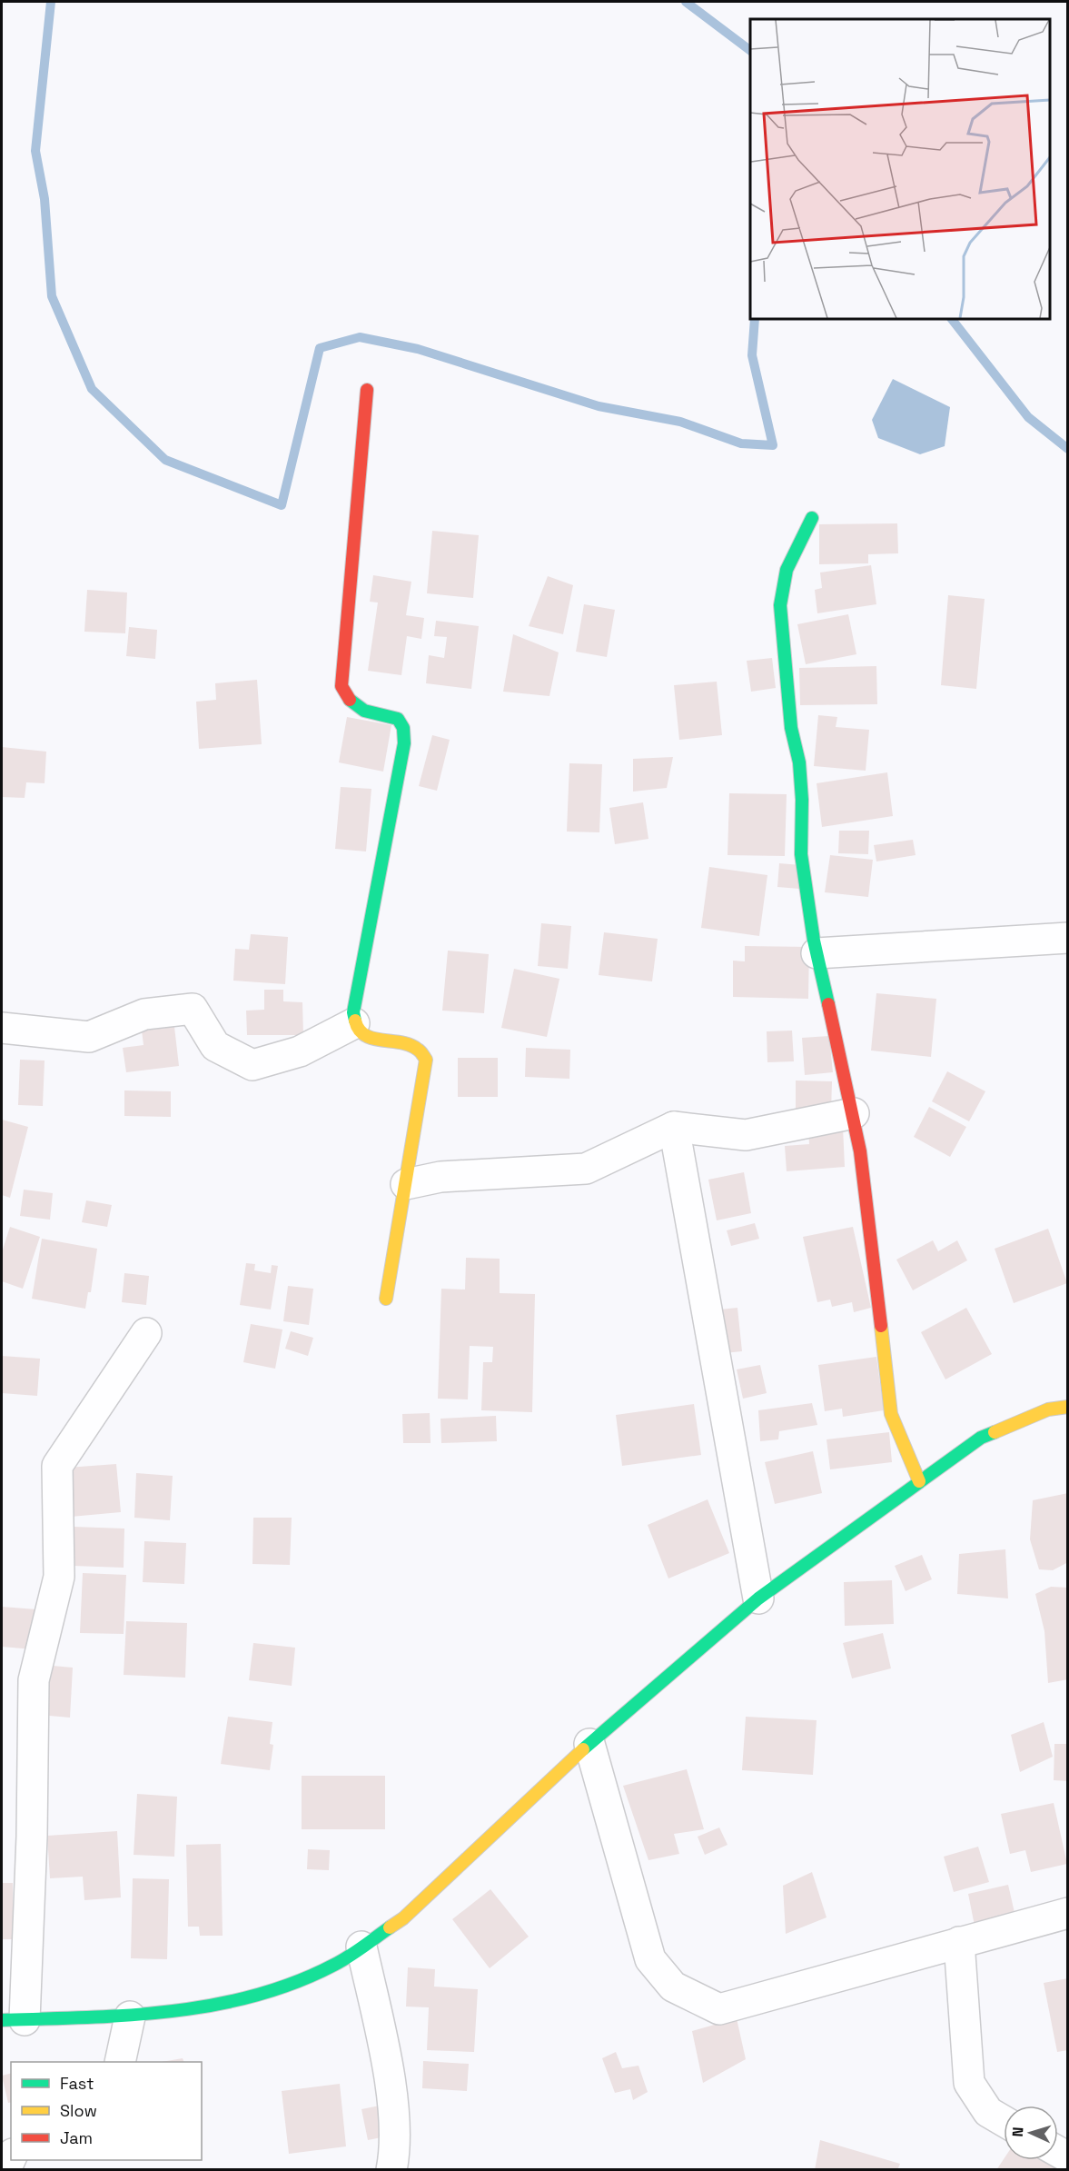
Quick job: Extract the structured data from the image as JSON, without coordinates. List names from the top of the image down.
{
  "legend": ["Fast", "Slow", "Jam"],
  "north": "left"
}
